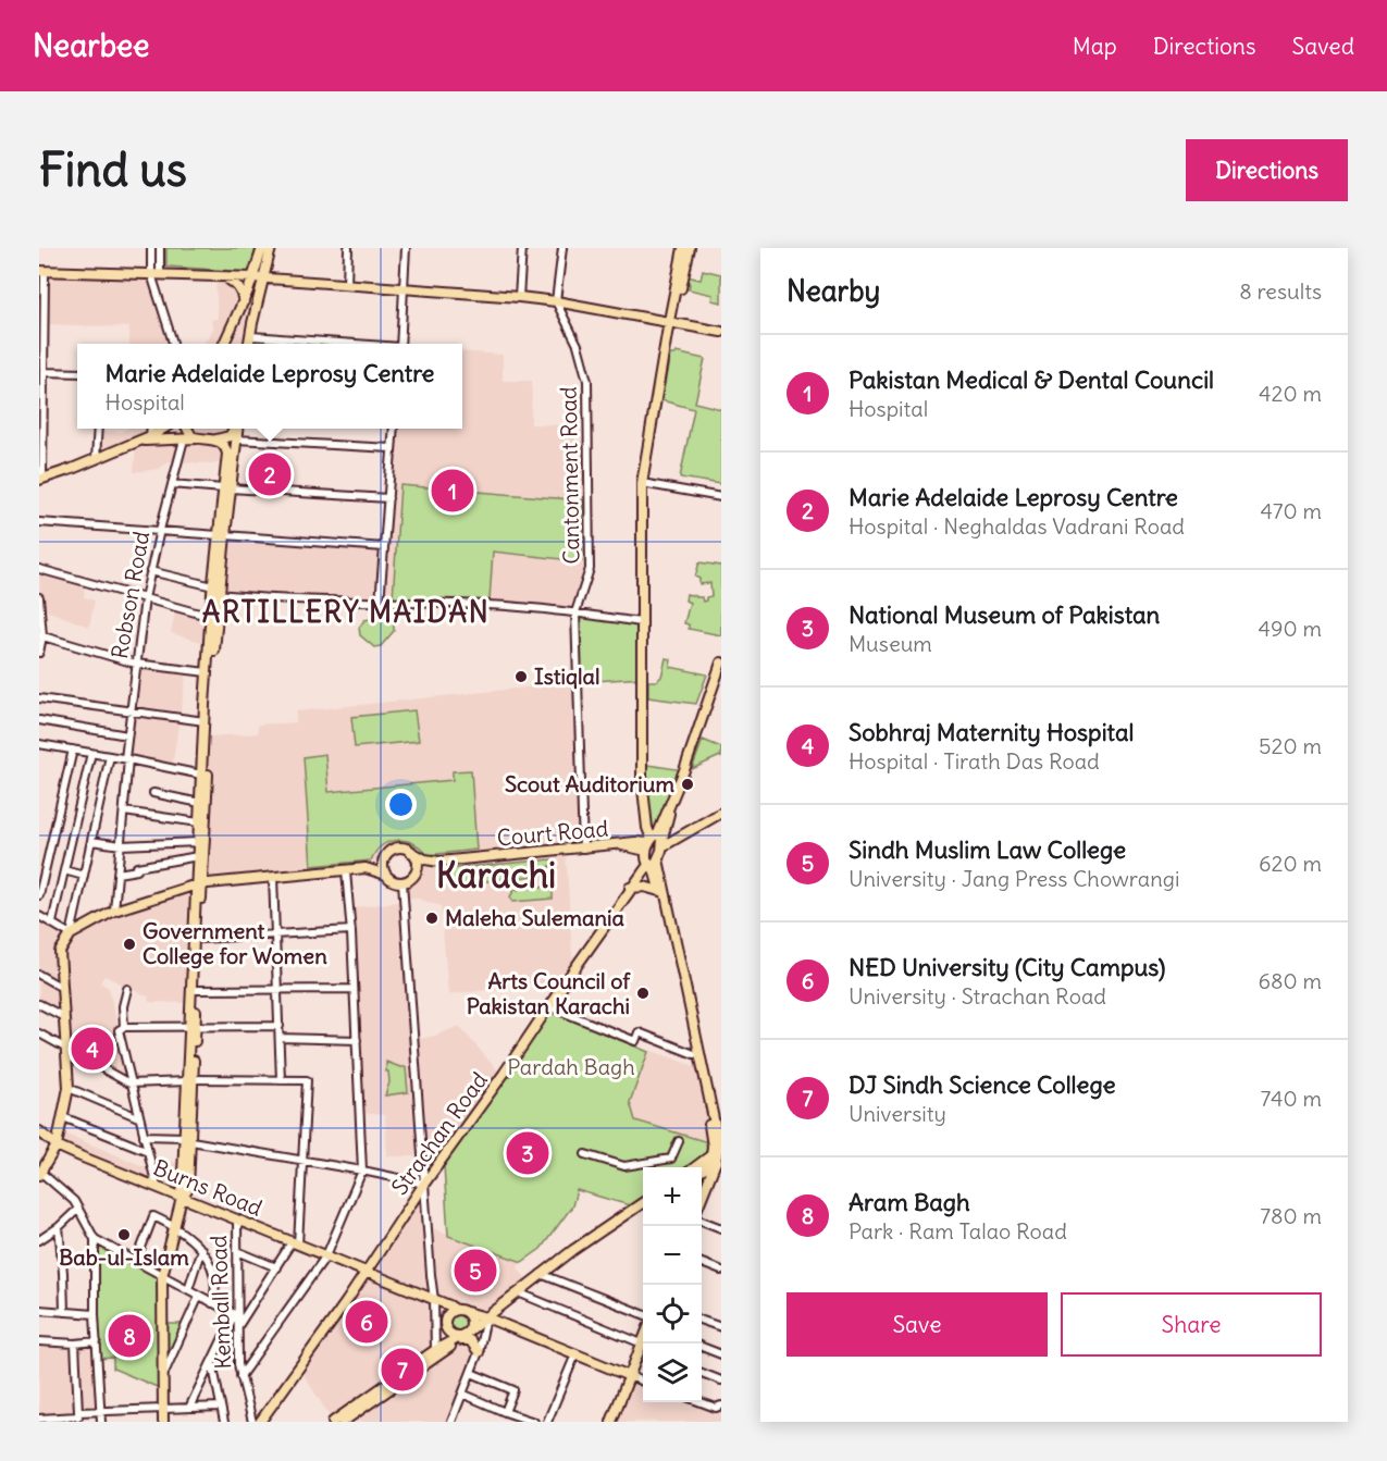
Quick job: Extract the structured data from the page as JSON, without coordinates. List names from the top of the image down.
{
  "streets": {
    "main road": ["Court Road", "Strachan Road", "Burns Road"],
    "street": ["Cantonment Road", "Robson Road", "Kemball Road"]
  },
  "crossings": [
    ["Cantonment Road", "Court Road"],
    ["Strachan Road", "Burns Road"],
    ["Burns Road", "Kemball Road"]
  ],
  "districts": ["ARTILLERY MAIDAN", "Karachi"],
  "parks": ["Pardah Bagh"],
  "places": [
    "Istiqlal",
    "Scout Auditorium",
    "Maleha Sulemania",
    "Government College for Women",
    "Arts Council of Pakistan Karachi",
    "Bab-ul-Islam"
  ],
  "page": {
    "header": "Nearbee",
    "nav": ["Map", "Directions", "Saved"],
    "buttons": [
      "Directions",
      ["Save", "Share"]
    ],
    "title": "Find us",
    "heading": ["Nearby", "8 results"],
    "list": [
      {
        "mark": "1",
        "name": "Pakistan Medical & Dental Council",
        "note": "Hospital",
        "value": "420 m"
      },
      {
        "mark": "2",
        "name": "Marie Adelaide Leprosy Centre",
        "note": "Hospital · Neghaldas Vadrani Road",
        "value": "470 m"
      },
      {
        "mark": "3",
        "name": "National Museum of Pakistan",
        "note": "Museum",
        "value": "490 m"
      },
      {
        "mark": "4",
        "name": "Sobhraj Maternity Hospital",
        "note": "Hospital · Tirath Das Road",
        "value": "520 m"
      },
      {
        "mark": "5",
        "name": "Sindh Muslim Law College",
        "note": "University · Jang Press Chowrangi",
        "value": "620 m"
      },
      {
        "mark": "6",
        "name": "NED University (City Campus)",
        "note": "University · Strachan Road",
        "value": "680 m"
      },
      {
        "mark": "7",
        "name": "DJ Sindh Science College",
        "note": "University",
        "value": "740 m"
      },
      {
        "mark": "8",
        "name": "Aram Bagh",
        "note": "Park · Ram Talao Road",
        "value": "780 m"
      }
    ],
    "popup": ["Marie Adelaide Leprosy Centre", "Hospital"],
    "pins": [
      "2",
      "1",
      "4",
      "3",
      "5",
      "6",
      "8",
      "7"
    ],
    "map_buttons": ["+", "−"]
  }
}
